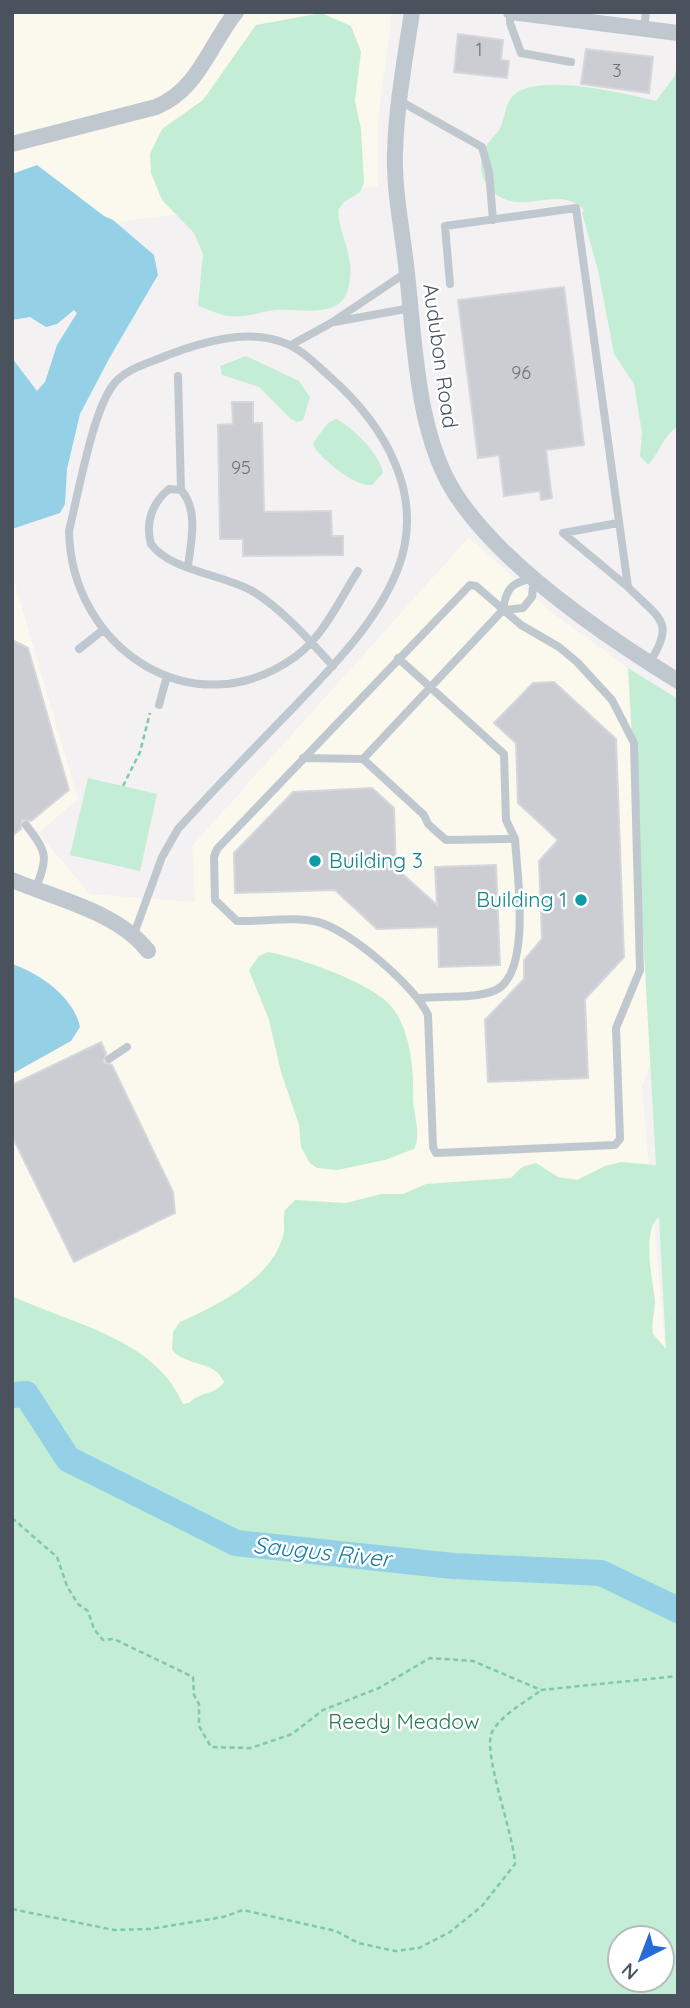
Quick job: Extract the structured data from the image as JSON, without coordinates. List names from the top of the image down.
{
  "streets": {
    "street": ["Audubon Road"]
  },
  "water": ["Saugus River"],
  "parks": ["Reedy Meadow"],
  "places": ["Building 3", "Building 1"],
  "house_numbers": [
    "1",
    "3",
    "96",
    "95"
  ],
  "north": "bottom left"
}
